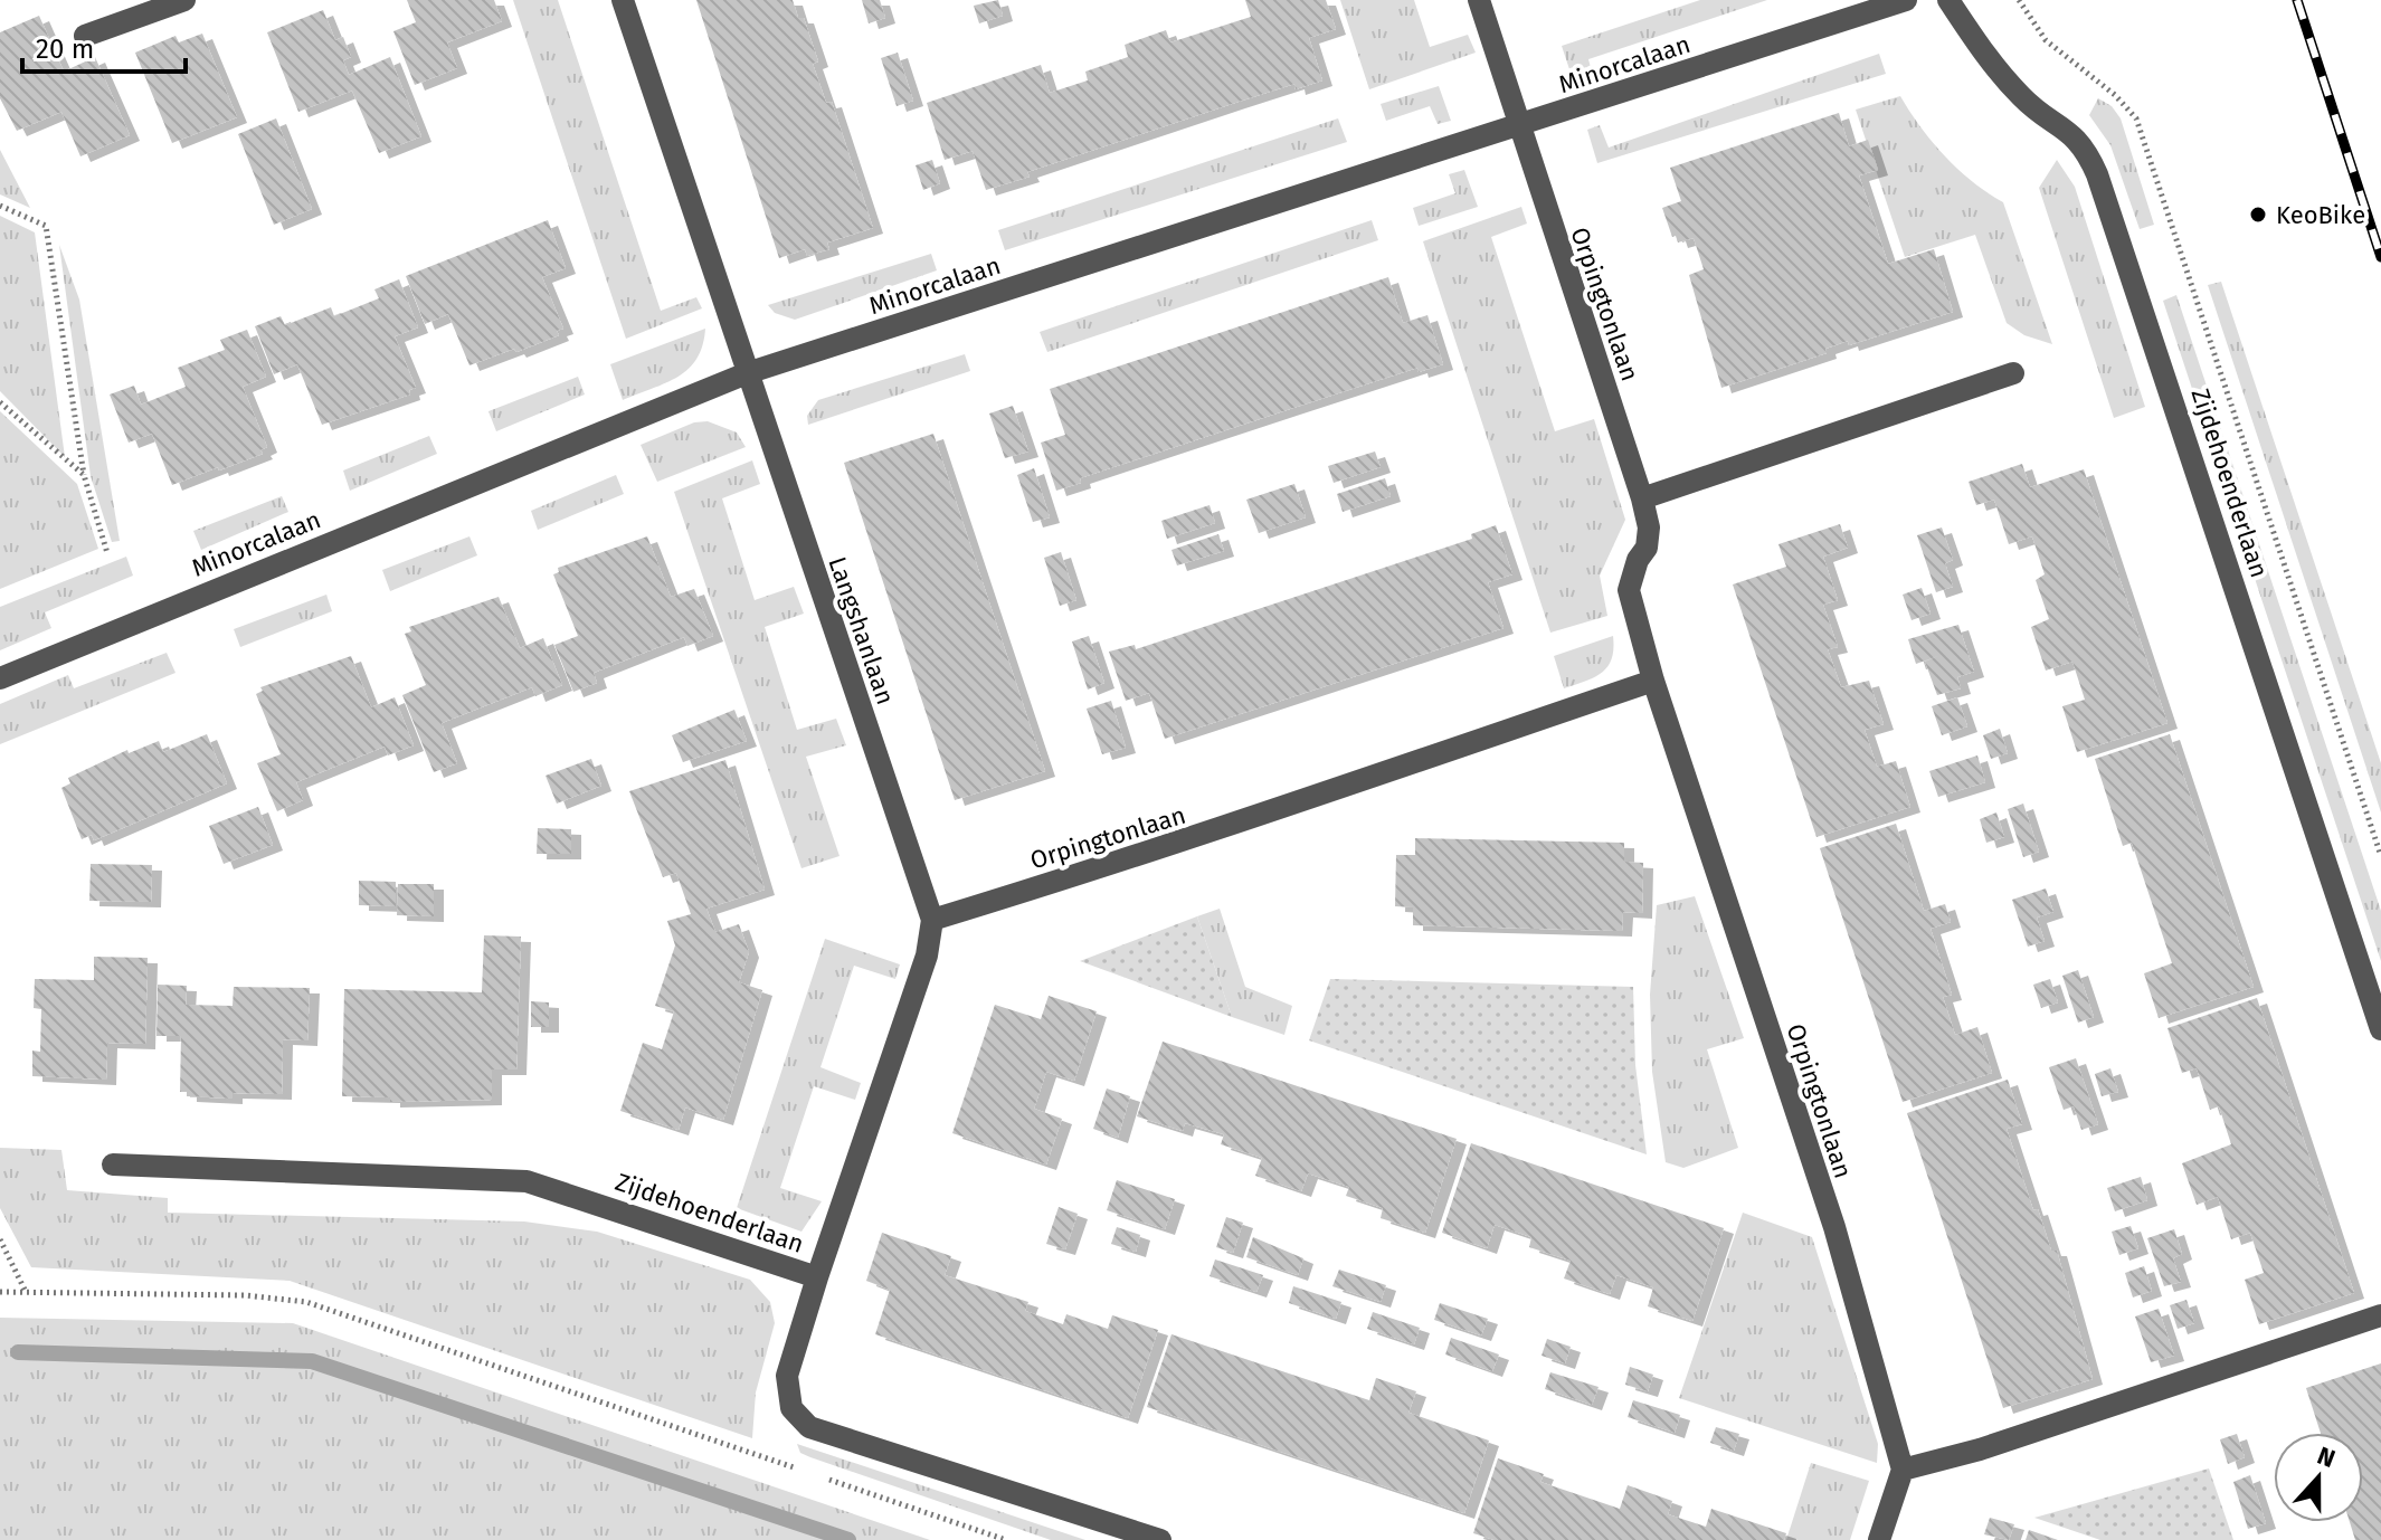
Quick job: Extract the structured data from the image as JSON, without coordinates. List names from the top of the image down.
{
  "streets": {
    "street": [
      "Minorcalaan",
      "Orpingtonlaan",
      "Zijdehoenderlaan",
      "Langshanlaan"
    ]
  },
  "crossings": [
    ["Minorcalaan", "Orpingtonlaan"],
    ["Minorcalaan", "Langshanlaan"],
    ["Orpingtonlaan", "Langshanlaan"],
    ["Zijdehoenderlaan", "Langshanlaan"]
  ],
  "places": ["KeoBike"],
  "scale_bar": "20 m",
  "north": "top"
}
